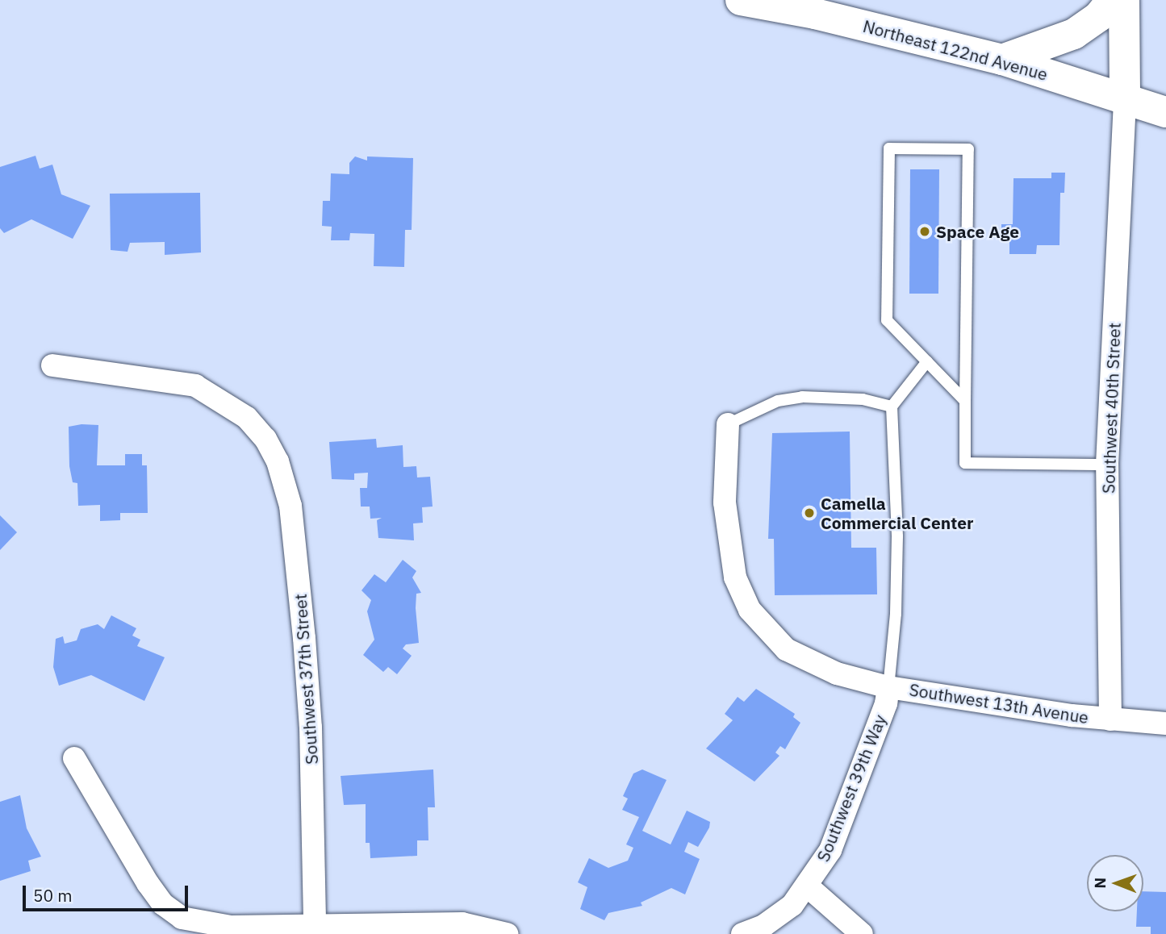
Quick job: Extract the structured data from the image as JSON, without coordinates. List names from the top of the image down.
{
  "streets": {
    "main road": ["Northeast 122nd Avenue"],
    "street": [
      "Southwest 40th Street",
      "Southwest 37th Street",
      "Southwest 13th Avenue",
      "Southwest 39th Way"
    ]
  },
  "crossings": [
    ["Northeast 122nd Avenue", "Southwest 40th Street"],
    ["Southwest 40th Street", "Southwest 13th Avenue"],
    ["Southwest 13th Avenue", "Southwest 39th Way"]
  ],
  "places": ["Space Age", "Camella Commercial Center"],
  "scale_bar": "50 m",
  "north": "left"
}
